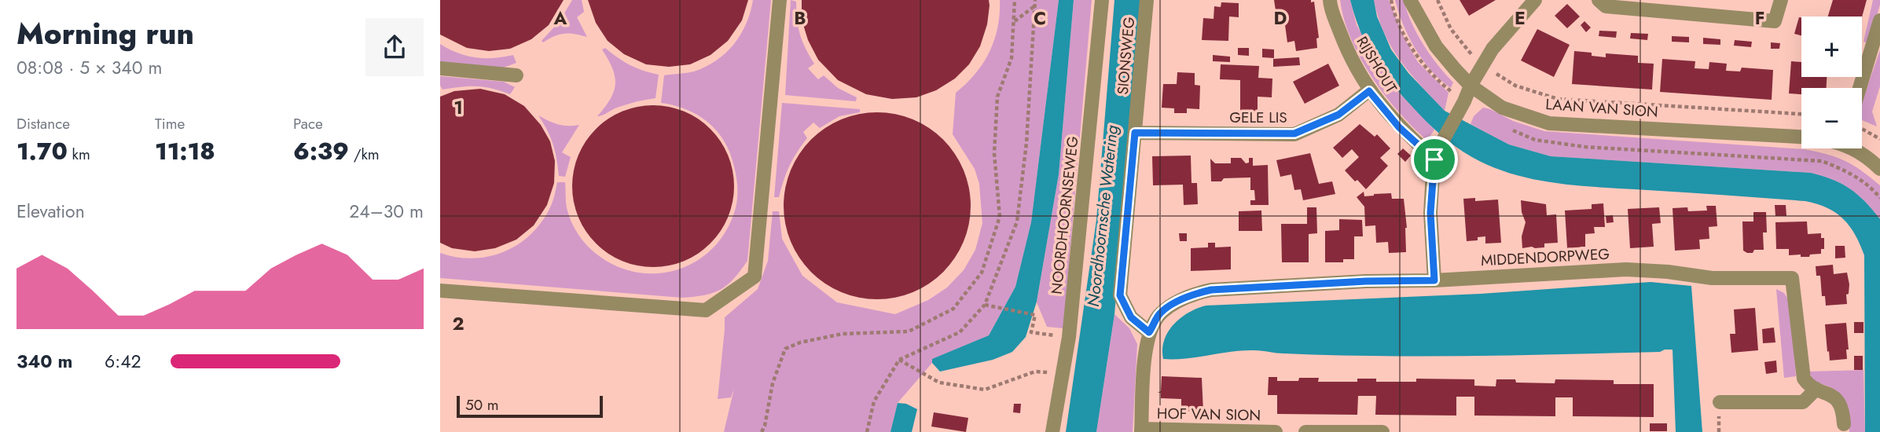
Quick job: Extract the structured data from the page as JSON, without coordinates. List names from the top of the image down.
{
  "streets": {
    "street": [
      "SIONSWEG",
      "RIJSHOUT",
      "LAAN VAN SION",
      "GELE LIS",
      "NOORDHOORNSEWEG",
      "MIDDENDORPWEG",
      "HOF VAN SION"
    ]
  },
  "crossings": [
    ["SIONSWEG", "GELE LIS"],
    ["SIONSWEG", "MIDDENDORPWEG"],
    ["RIJSHOUT", "GELE LIS"]
  ],
  "water": ["Noordhoornsche Watering"],
  "scale_bar": "50 m",
  "page": {
    "heading": ["Morning run", "08:08 · 5 × 340 m"],
    "map_buttons": ["+", "−"],
    "stats": [
      ["Distance", "1.70 km"],
      ["Time", "11:18"],
      ["Pace", "6:39 /km"]
    ],
    "chart": ["Elevation", "24–30 m"],
    "list": [
      {
        "name": "340 m",
        "note": "6:42"
      }
    ],
    "scale": "50 m"
  },
  "grid": {
    "columns": [
      "A",
      "B",
      "C",
      "D",
      "E",
      "F"
    ],
    "rows": ["1", "2"]
  }
}
